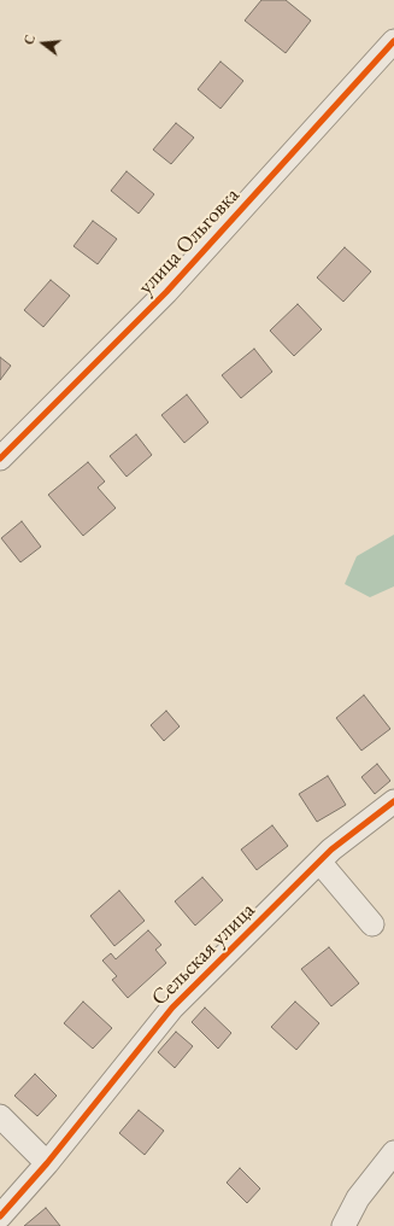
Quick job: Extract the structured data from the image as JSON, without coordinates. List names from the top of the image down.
{
  "streets": {
    "street": ["улица Ольговка", "Сельская улица"]
  },
  "north": "left"
}
